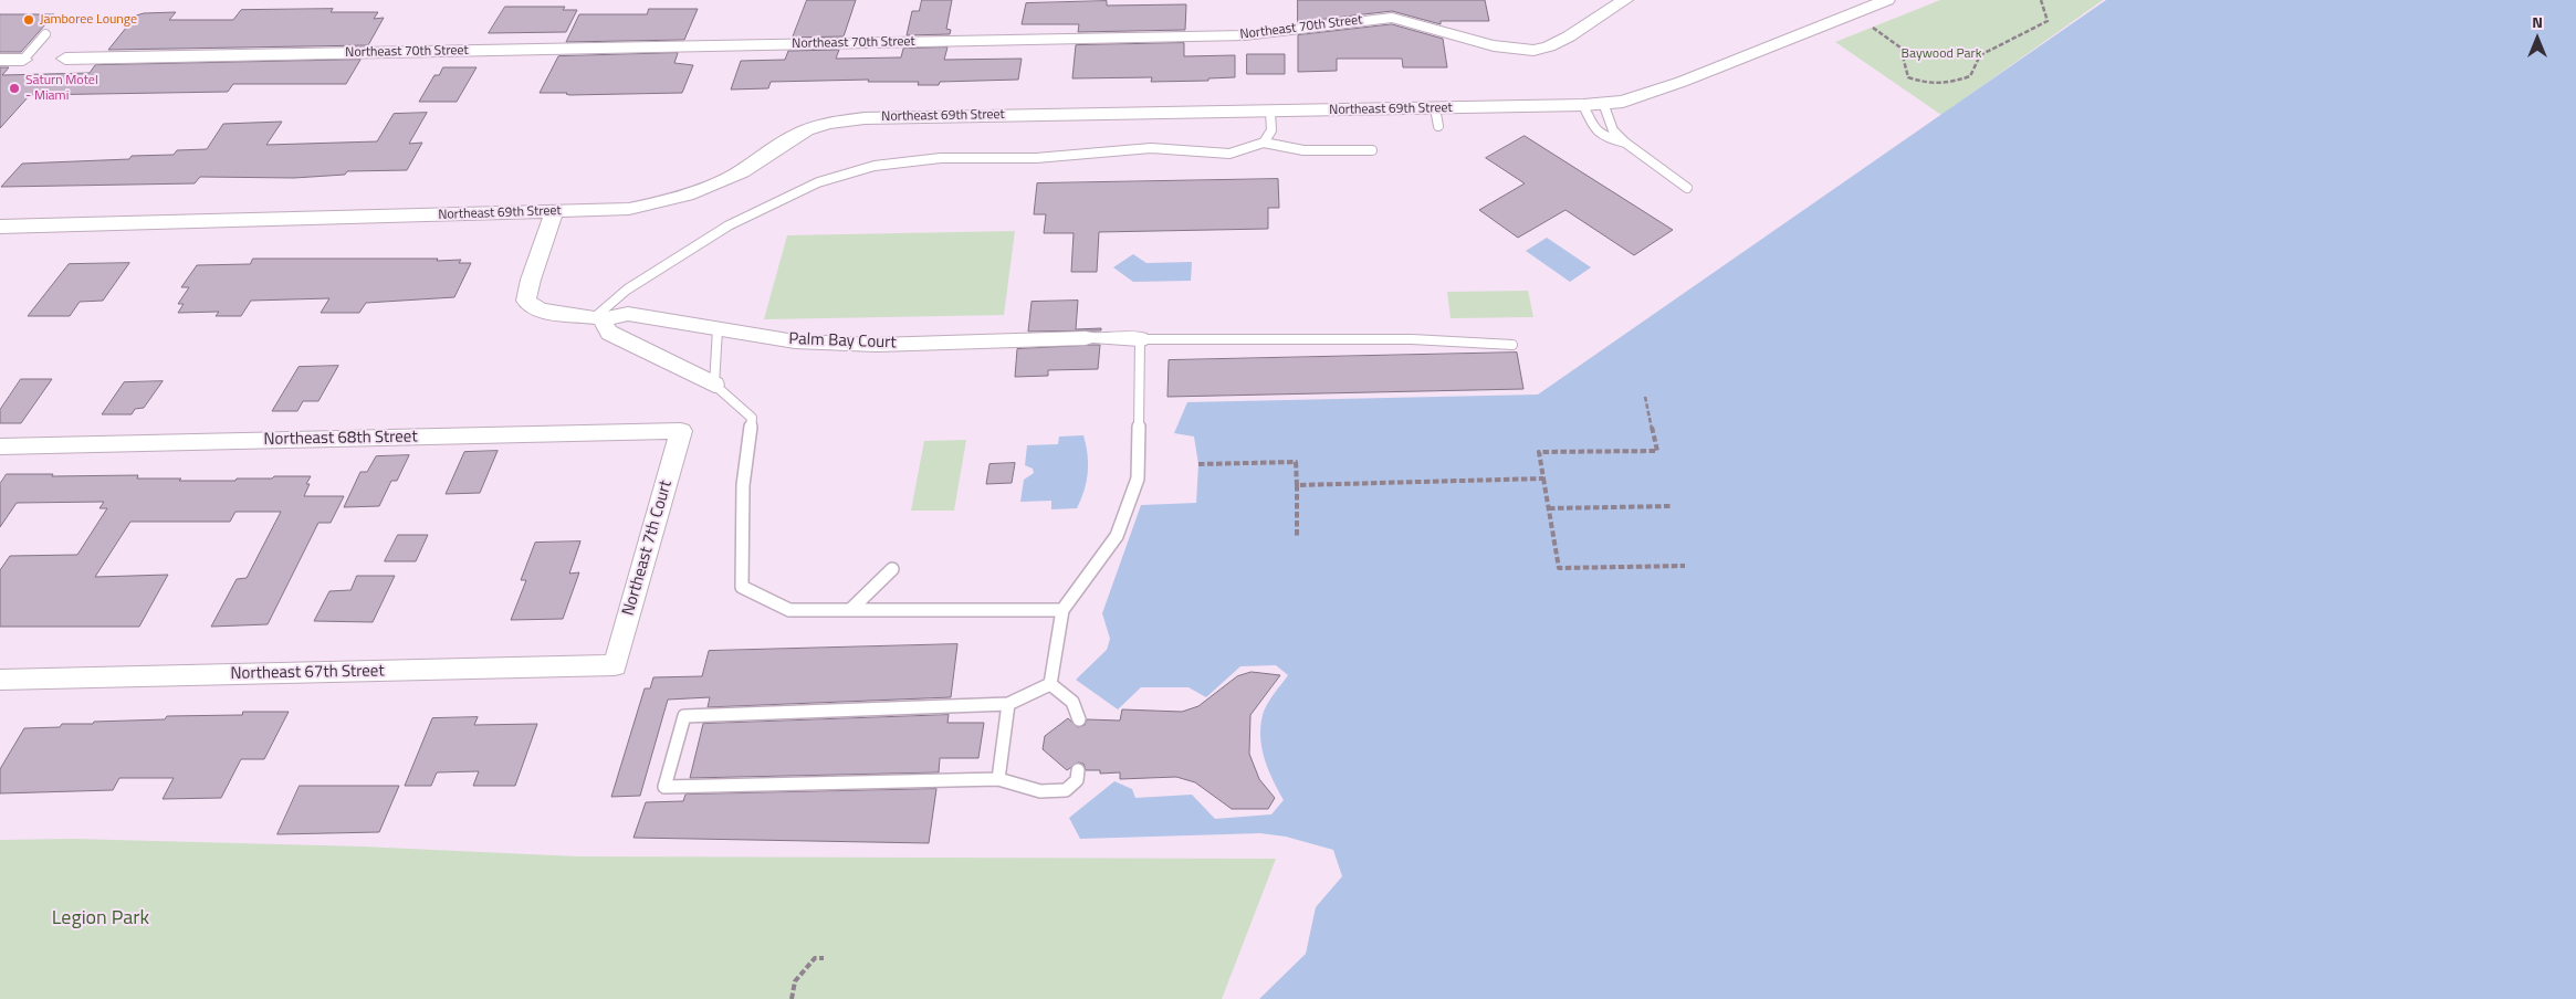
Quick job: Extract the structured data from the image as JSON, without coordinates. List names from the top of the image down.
{
  "streets": {
    "street": [
      "Northeast 70th Street",
      "Northeast 69th Street",
      "Palm Bay Court",
      "Northeast 68th Street",
      "Northeast 7th Court",
      "Northeast 67th Street"
    ]
  },
  "crossings": [
    ["Northeast 69th Street", "Palm Bay Court"],
    ["Northeast 68th Street", "Northeast 7th Court"],
    ["Northeast 7th Court", "Northeast 67th Street"]
  ],
  "parks": ["Baywood Park", "Legion Park"],
  "places": ["Jamboree Lounge", "Saturn Motel - Miami"],
  "north": "top"
}
